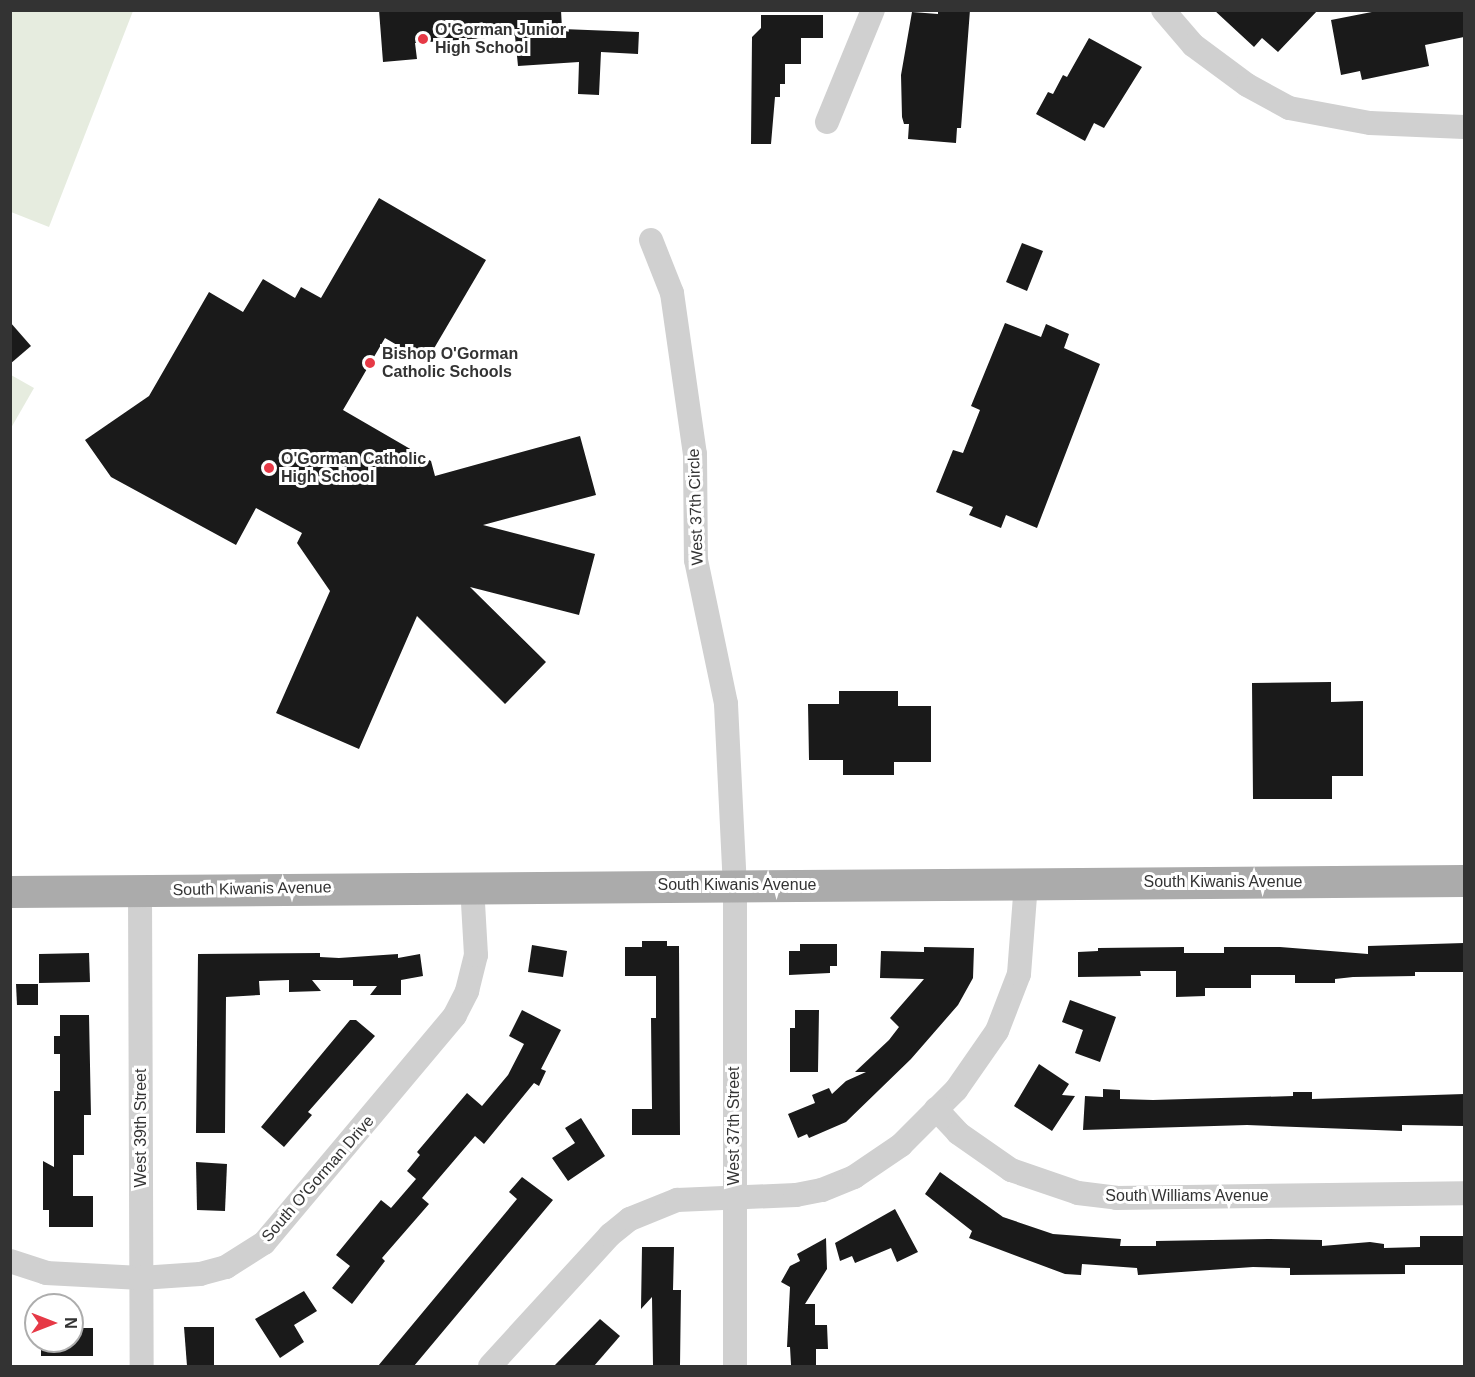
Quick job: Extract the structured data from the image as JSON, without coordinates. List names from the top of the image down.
{
  "streets": {
    "main road": ["South Kiwanis Avenue"],
    "street": [
      "West 37th Circle",
      "West 37th Street",
      "West 39th Street",
      "South O'Gorman Drive",
      "South Williams Avenue"
    ]
  },
  "crossings": [
    ["West 37th Circle", "South Kiwanis Avenue"],
    ["West 37th Circle", "West 37th Street"],
    ["South Kiwanis Avenue", "West 37th Street"],
    ["South Kiwanis Avenue", "West 39th Street"],
    ["South Kiwanis Avenue", "South O'Gorman Drive"],
    ["West 39th Street", "South O'Gorman Drive"]
  ],
  "places": ["O'Gorman Junior High School", "Bishop O'Gorman Catholic Schools", "O'Gorman Catholic High School"],
  "north": "right"
}
